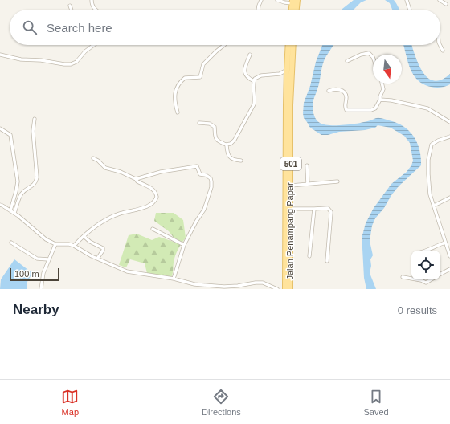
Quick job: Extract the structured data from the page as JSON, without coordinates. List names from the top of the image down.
{
  "streets": {
    "main road": ["501", "Jalan Penampang Papar"]
  },
  "scale_bar": "100 m",
  "north": "bottom",
  "page": {
    "search": "Search here",
    "scale": "100 m",
    "heading": ["Nearby", "0 results"],
    "nav": ["Map", "Directions", "Saved"]
  }
}
